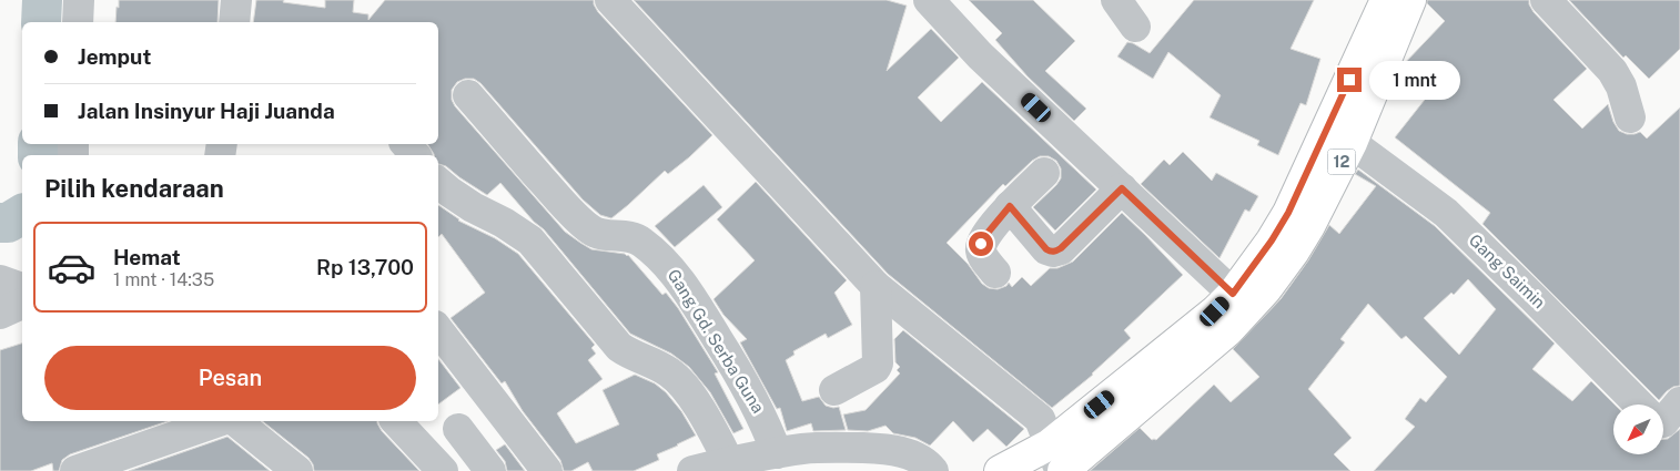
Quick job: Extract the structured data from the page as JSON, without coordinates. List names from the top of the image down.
{
  "streets": {
    "highway": ["12"],
    "street": ["Gang Saimin", "Gang Gd. Serba Guna"]
  },
  "crossings": [
    ["12", "Gang Saimin"]
  ],
  "north": "bottom left",
  "page": {
    "banner": ["Jemput", "Jalan Insinyur Haji Juanda"],
    "bubble": "1 mnt",
    "heading": "Pilih kendaraan",
    "list": [
      {
        "name": "Hemat",
        "note": "1 mnt · 14:35",
        "value": "Rp 13,700"
      }
    ],
    "buttons": "Pesan"
  }
}
